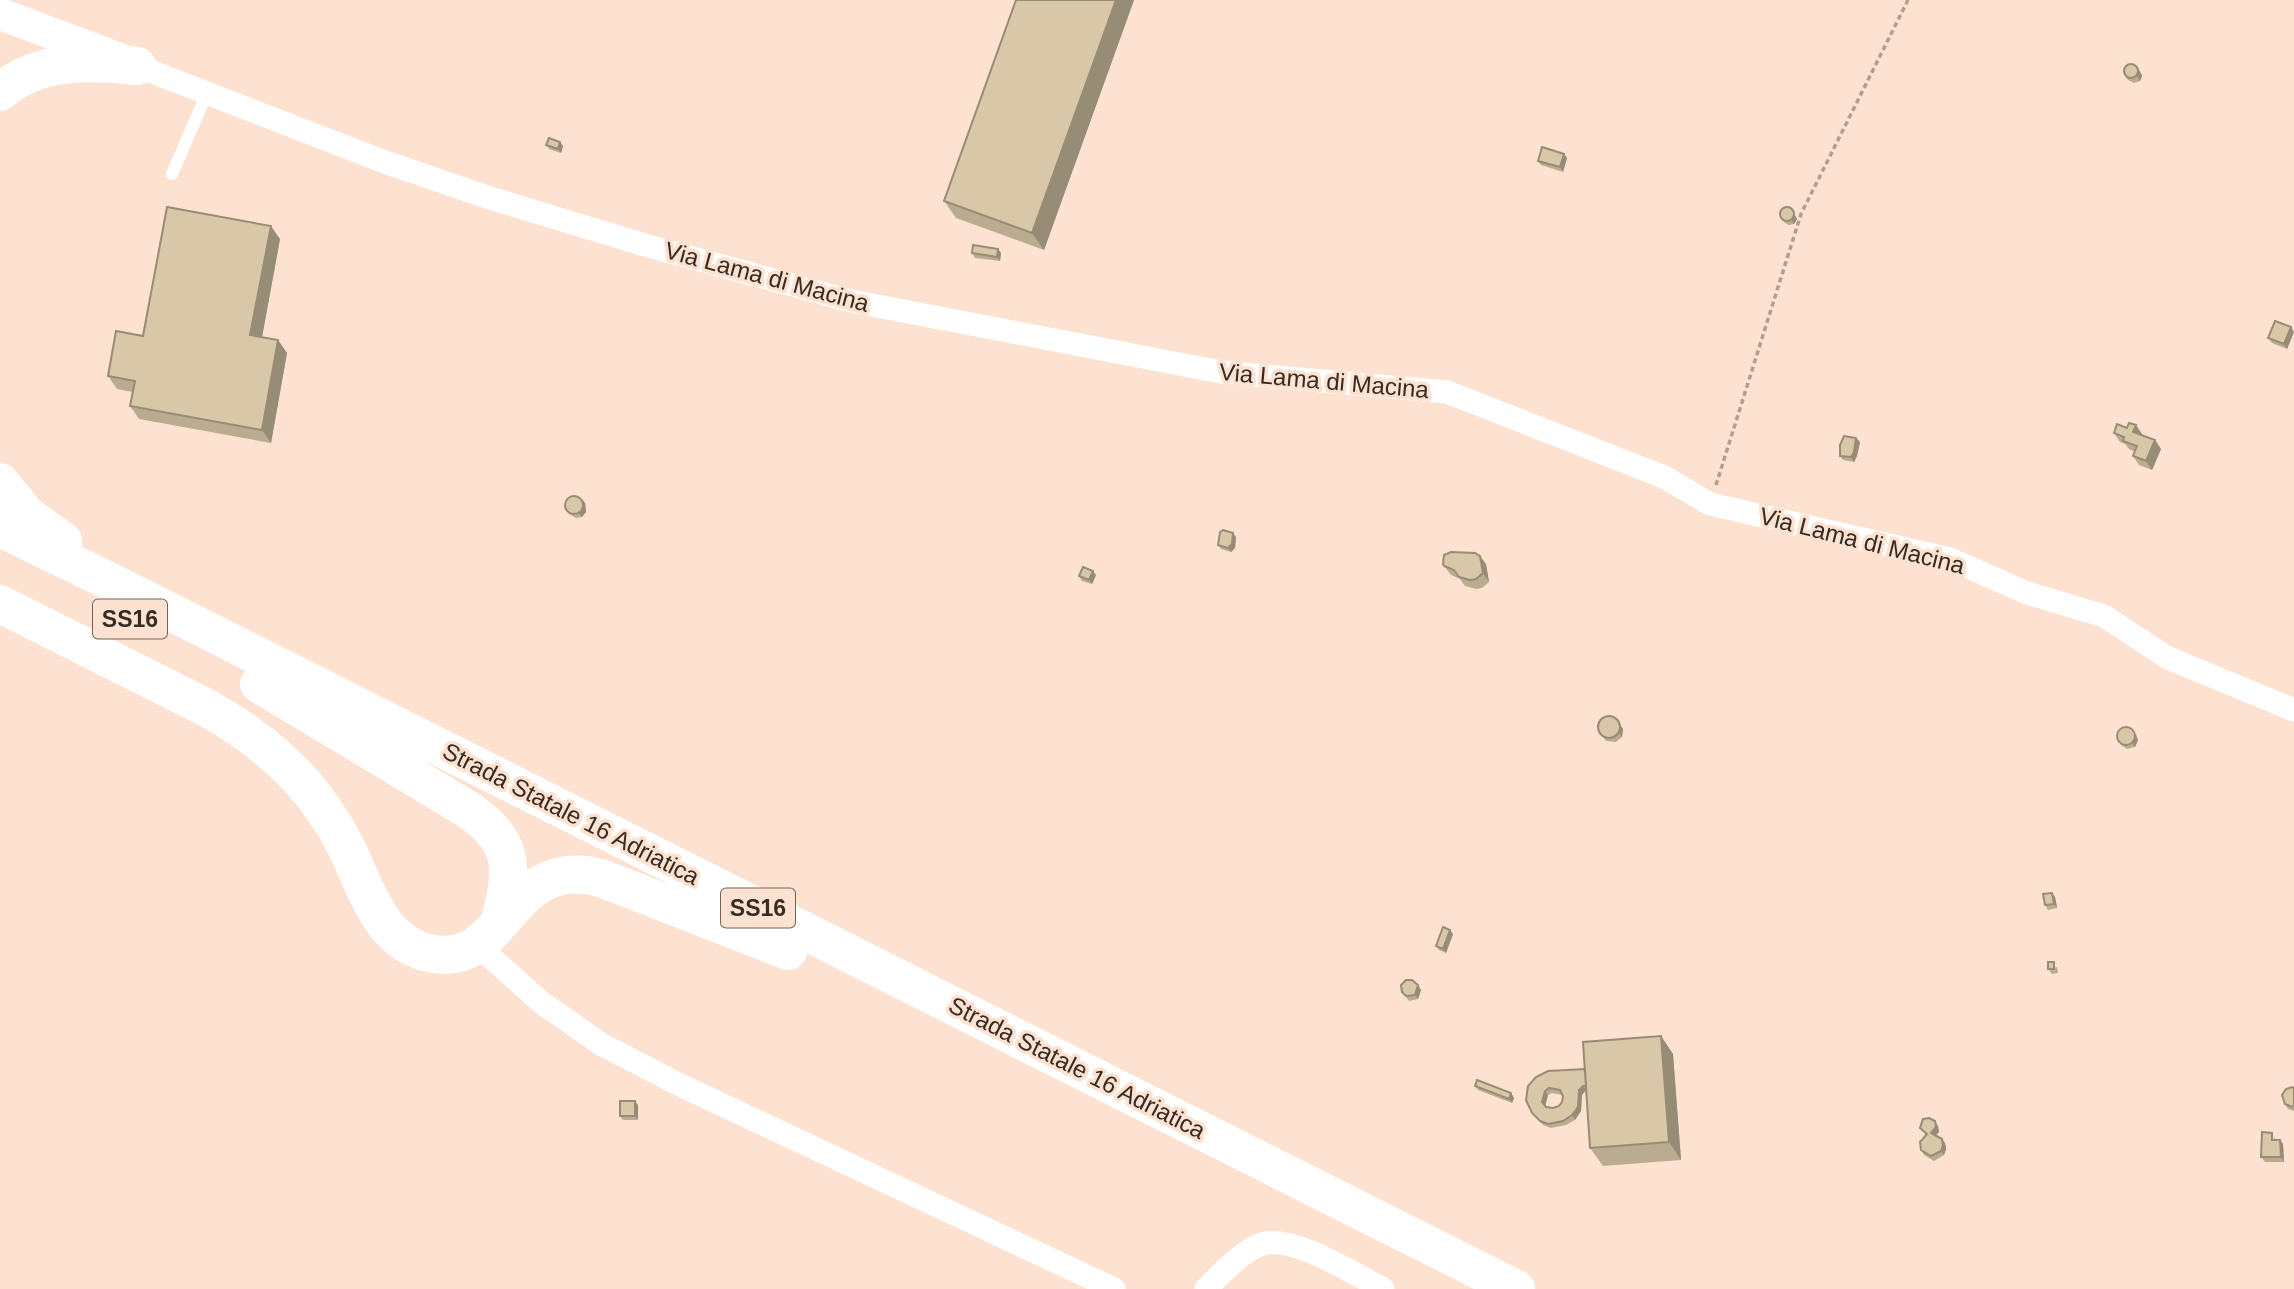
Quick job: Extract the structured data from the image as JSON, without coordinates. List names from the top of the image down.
{
  "streets": {
    "highway": ["SS16", "Strada Statale 16 Adriatica"],
    "street": ["Via Lama di Macina"]
  },
  "crossings": [
    ["SS16", "Strada Statale 16 Adriatica"]
  ]
}
